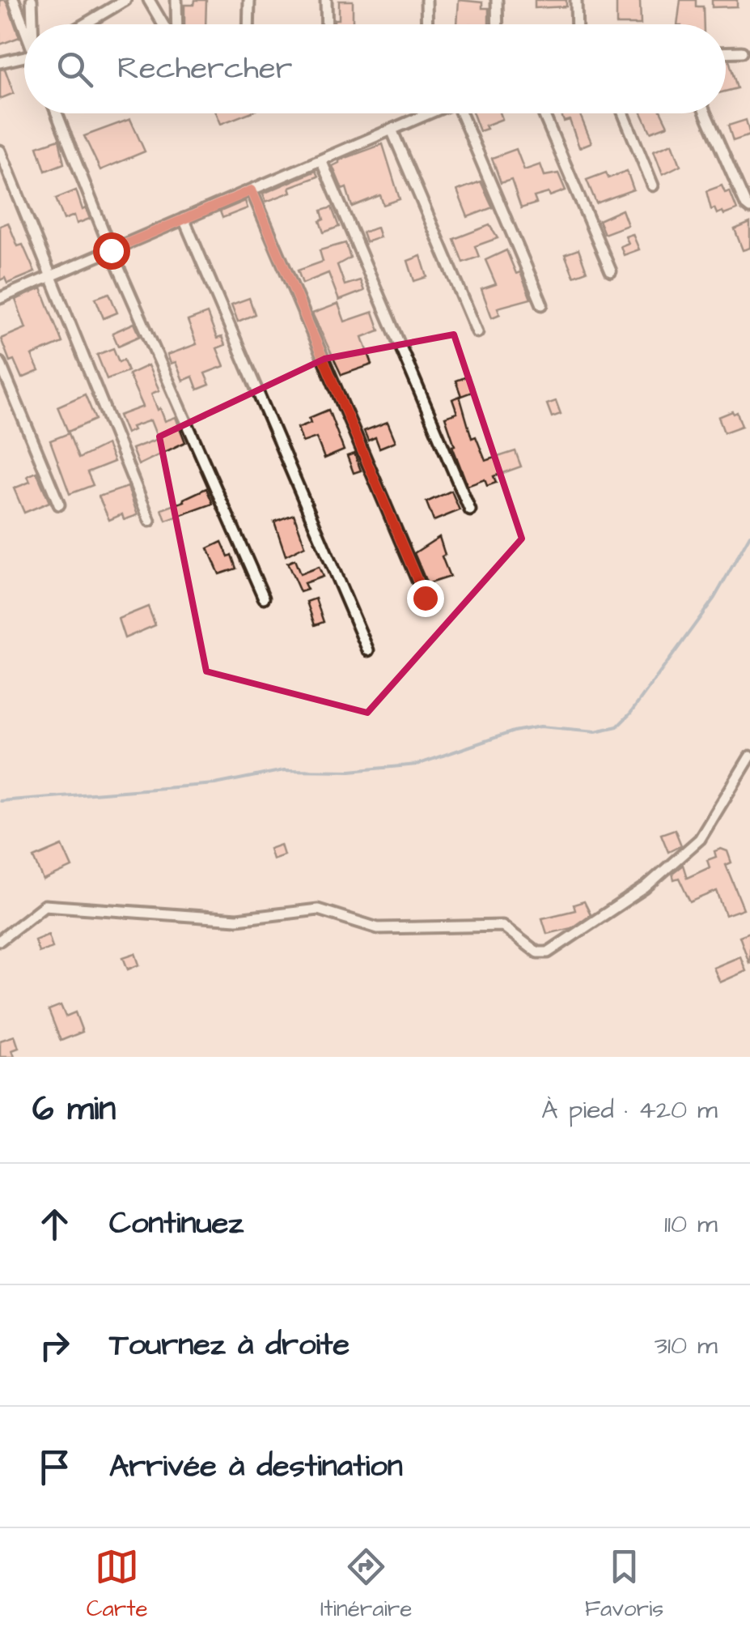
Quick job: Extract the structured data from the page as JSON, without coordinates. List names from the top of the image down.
{
  "page": {
    "search": "Rechercher",
    "heading": ["6 min", "À pied · 420 m"],
    "list": [
      ["Continuez", "110 m"],
      ["Tournez à droite", "310 m"],
      "Arrivée à destination"
    ],
    "nav": ["Carte", "Itinéraire", "Favoris"]
  }
}
